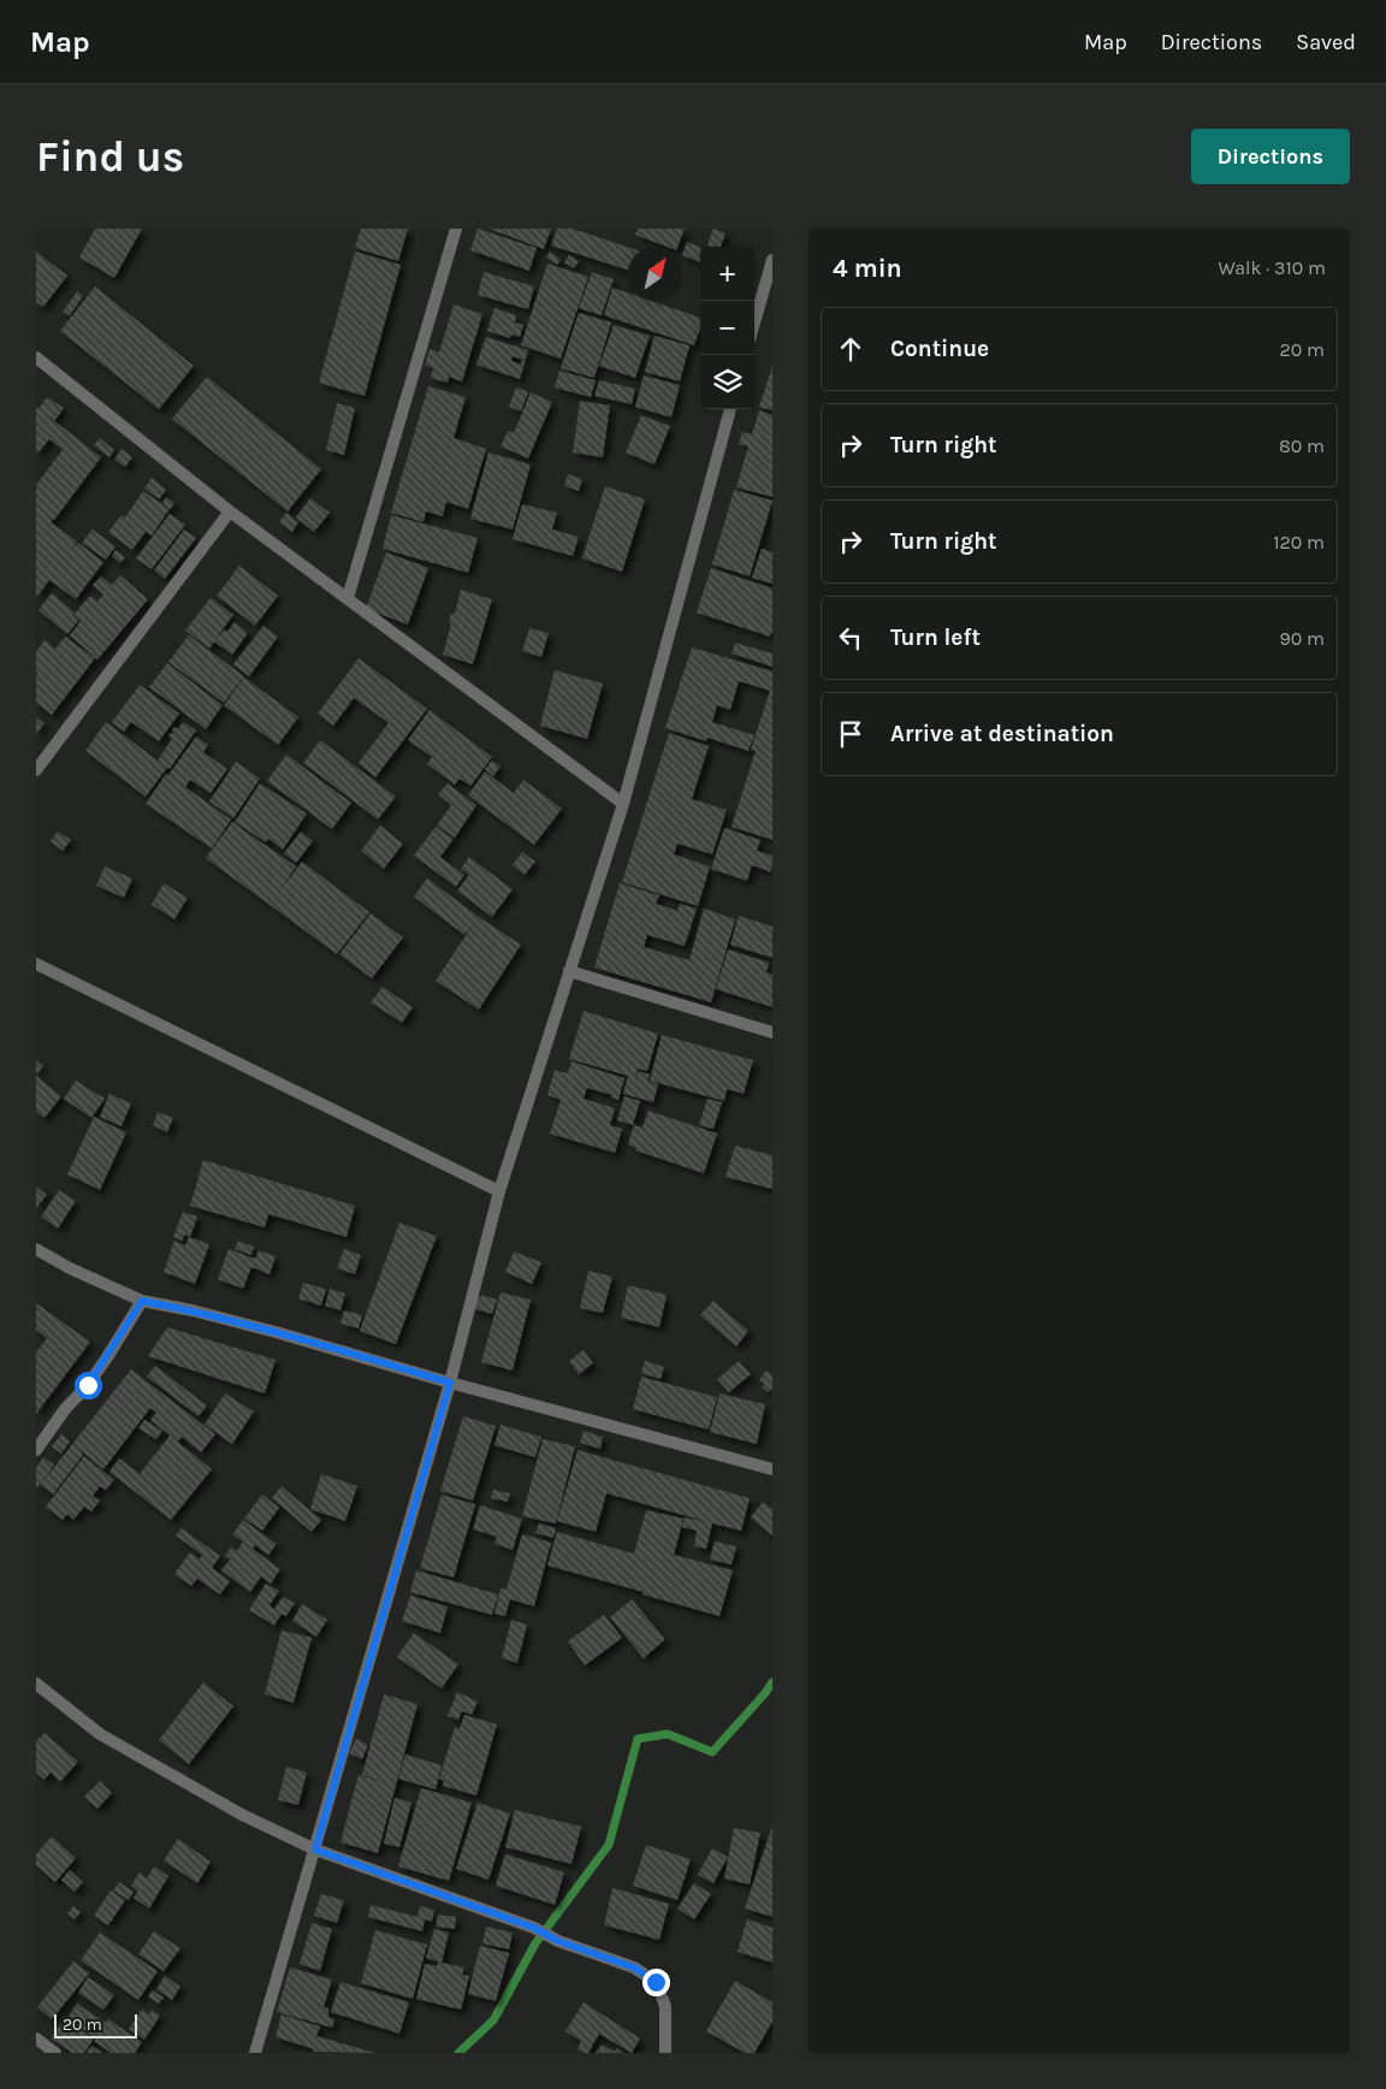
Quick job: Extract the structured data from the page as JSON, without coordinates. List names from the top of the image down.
{
  "scale_bar": "20 m",
  "north": "top right",
  "page": {
    "header": "Map",
    "nav": ["Map", "Directions", "Saved"],
    "buttons": "Directions",
    "title": "Find us",
    "heading": ["4 min", "Walk · 310 m"],
    "map_buttons": ["+", "−"],
    "list": [
      ["Continue", "20 m"],
      ["Turn right", "80 m"],
      ["Turn right", "120 m"],
      ["Turn left", "90 m"],
      "Arrive at destination"
    ],
    "scale": "20 m"
  }
}
